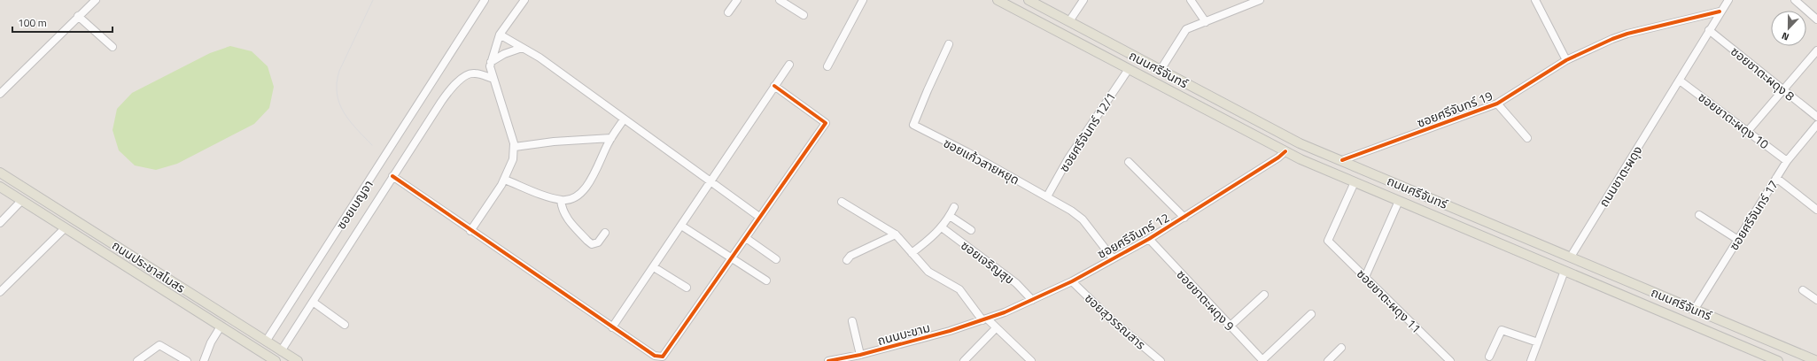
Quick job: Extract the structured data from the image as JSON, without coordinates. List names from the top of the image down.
{
  "streets": {
    "main road": ["ถนนศรีจันทร์", "ถนนชาตะผดุง", "ถนนประชาสโมสร"],
    "street": [
      "ซอยชาตะผดุง 8",
      "ซอยศรีจันทร์ 19",
      "ซอยชาตะผดุง 10",
      "ซอยศรีจันทร์ 12/1",
      "ซอยแก้วสายหยุด",
      "ซอยเบญจา",
      "ซอยศรีจันทร์ 17",
      "ซอยศรีจันทร์ 12",
      "ซอยเจริญสุข",
      "ซอยชาตะผดุง 9",
      "ซอยชาตะผดุง 11",
      "ซอยสุวรรณสาร",
      "ถนนบะขาม"
    ]
  },
  "crossings": [
    ["ถนนศรีจันทร์", "ซอยศรีจันทร์ 19"],
    ["ถนนศรีจันทร์", "ซอยศรีจันทร์ 12/1"],
    ["ถนนศรีจันทร์", "ถนนชาตะผดุง"],
    ["ถนนศรีจันทร์", "ซอยศรีจันทร์ 17"],
    ["ถนนศรีจันทร์", "ซอยศรีจันทร์ 12"],
    ["ถนนศรีจันทร์", "ซอยชาตะผดุง 11"],
    ["ซอยชาตะผดุง 8", "ถนนชาตะผดุง"],
    ["ซอยศรีจันทร์ 19", "ถนนชาตะผดุง"],
    ["ซอยชาตะผดุง 10", "ถนนชาตะผดุง"],
    ["ซอยชาตะผดุง 10", "ซอยศรีจันทร์ 17"],
    ["ซอยศรีจันทร์ 12/1", "ซอยแก้วสายหยุด"],
    ["ซอยแก้วสายหยุด", "ซอยศรีจันทร์ 12"],
    ["ซอยเบญจา", "ถนนประชาสโมสร"],
    ["ซอยศรีจันทร์ 12", "ซอยเจริญสุข"],
    ["ซอยศรีจันทร์ 12", "ซอยชาตะผดุง 9"],
    ["ซอยศรีจันทร์ 12", "ซอยสุวรรณสาร"],
    ["ซอยศรีจันทร์ 12", "ถนนบะขาม"]
  ],
  "scale_bar": "100 m",
  "north": "bottom"
}
